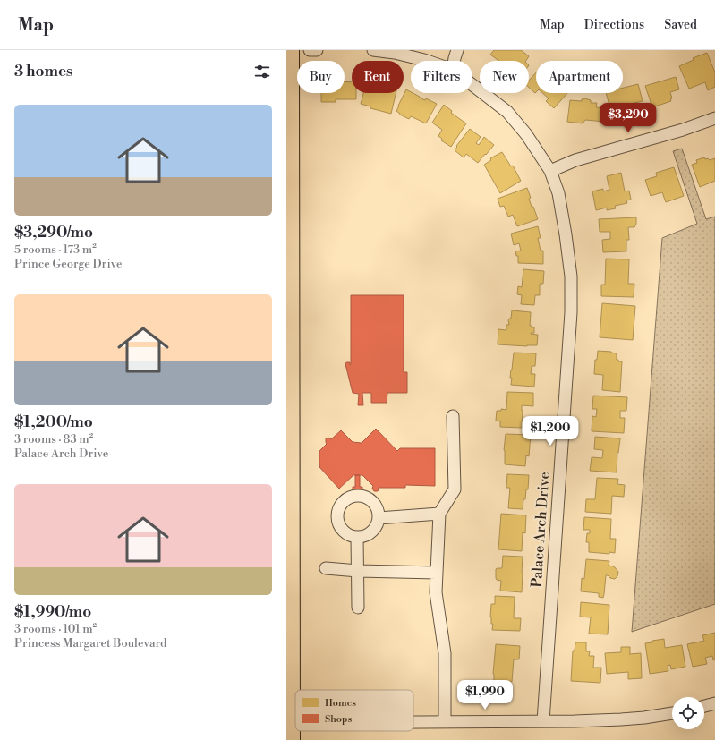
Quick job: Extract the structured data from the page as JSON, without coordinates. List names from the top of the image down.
{
  "streets": {
    "street": ["Palace Arch Drive"]
  },
  "legend": ["Homes", "Shops"],
  "page": {
    "header": "Map",
    "nav": ["Map", "Directions", "Saved"],
    "heading": "3 homes",
    "chip": [
      "Buy",
      "Rent",
      "Filters",
      "New",
      "Apartment"
    ],
    "list": [
      {
        "name": "$3,290/mo",
        "note": "5 rooms · 173 m² · Prince George Drive"
      },
      {
        "name": "$1,200/mo",
        "note": "3 rooms · 83 m² · Palace Arch Drive"
      },
      {
        "name": "$1,990/mo",
        "note": "3 rooms · 101 m² · Princess Margaret Boulevard"
      }
    ],
    "price": ["$3,290", "$1,200", "$1,990"]
  }
}
